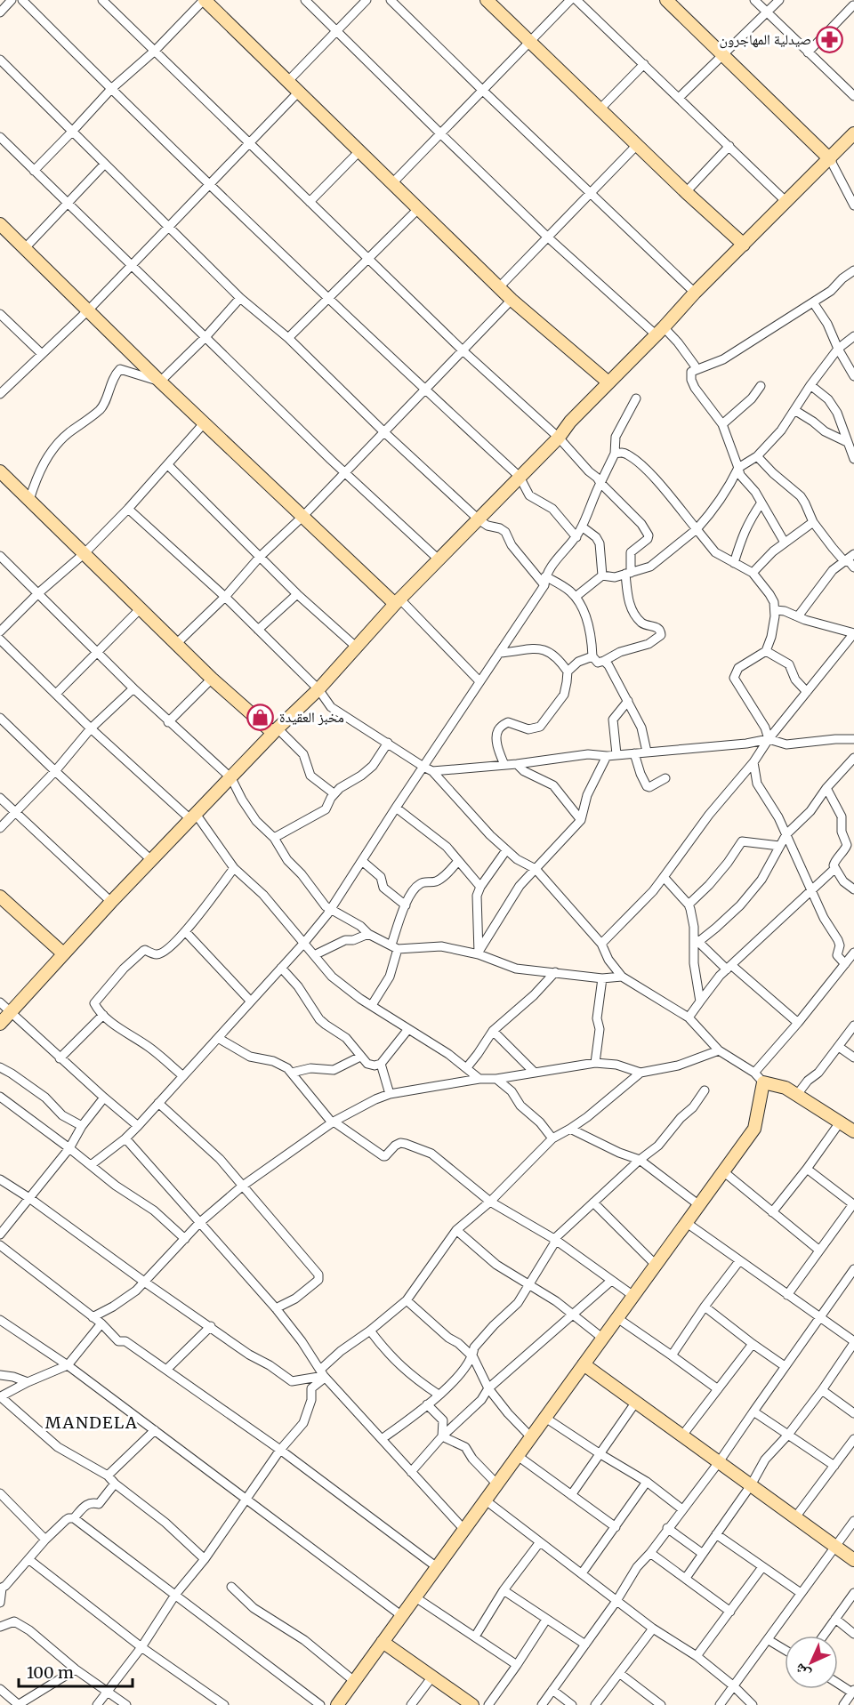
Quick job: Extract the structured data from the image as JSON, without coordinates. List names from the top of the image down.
{
  "districts": ["MANDELA"],
  "places": {
    "pharmacy": ["صيدلية المهاجرون"],
    "shop": ["مخبز العقيدة"]
  },
  "scale_bar": "100 m",
  "north": "bottom left"
}
